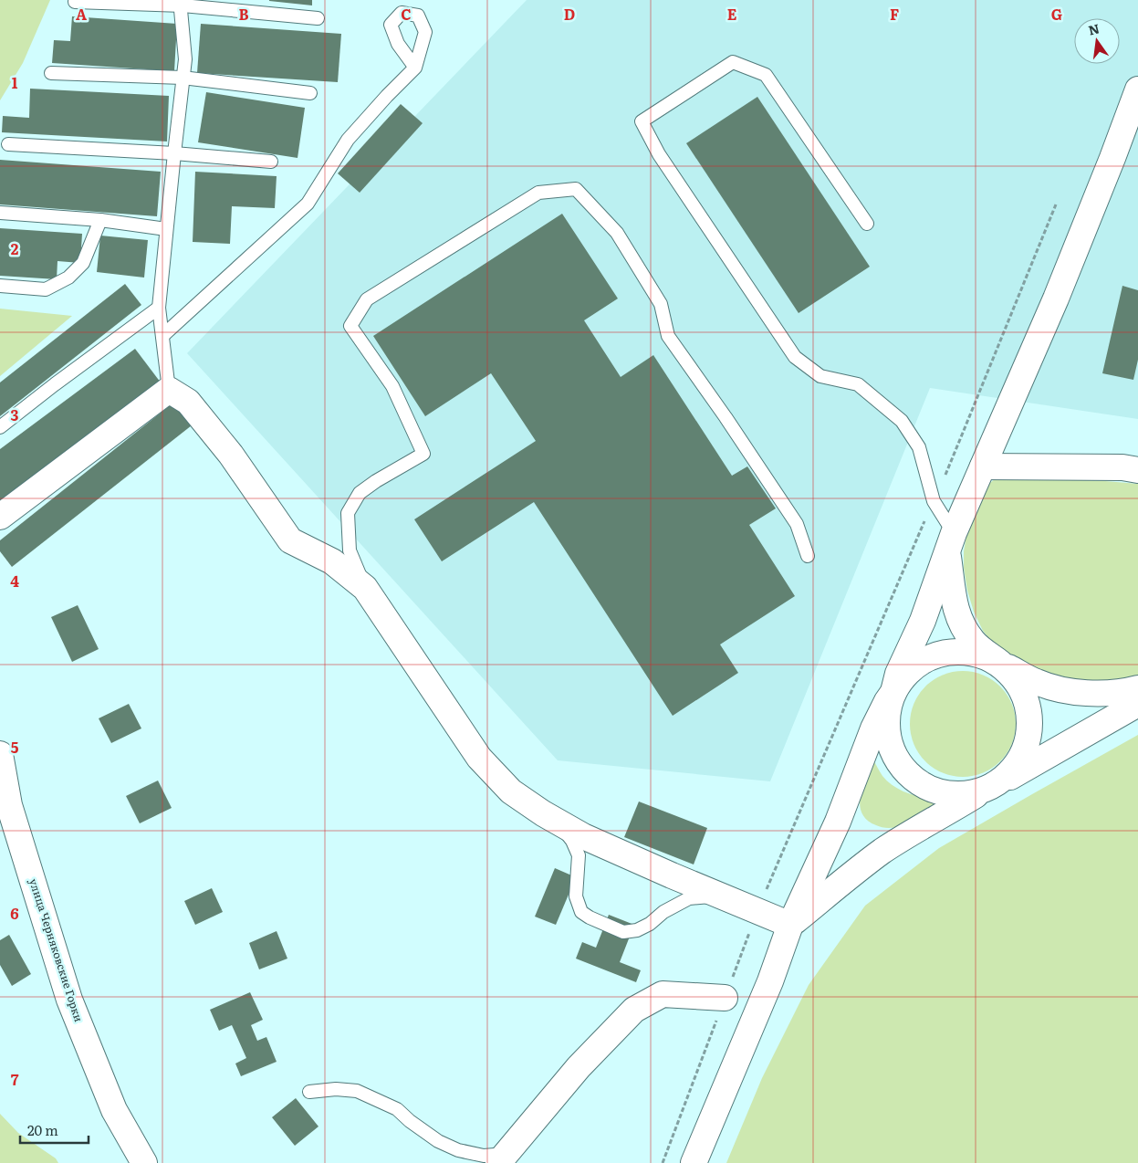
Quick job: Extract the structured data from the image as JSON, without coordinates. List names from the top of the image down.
{
  "streets": {
    "street": ["улица Черняковские Горки"]
  },
  "scale_bar": "20 m",
  "north": "top",
  "grid": {
    "columns": [
      "A",
      "B",
      "C",
      "D",
      "E",
      "F",
      "G"
    ],
    "rows": [
      "1",
      "2",
      "3",
      "4",
      "5",
      "6",
      "7"
    ]
  }
}
